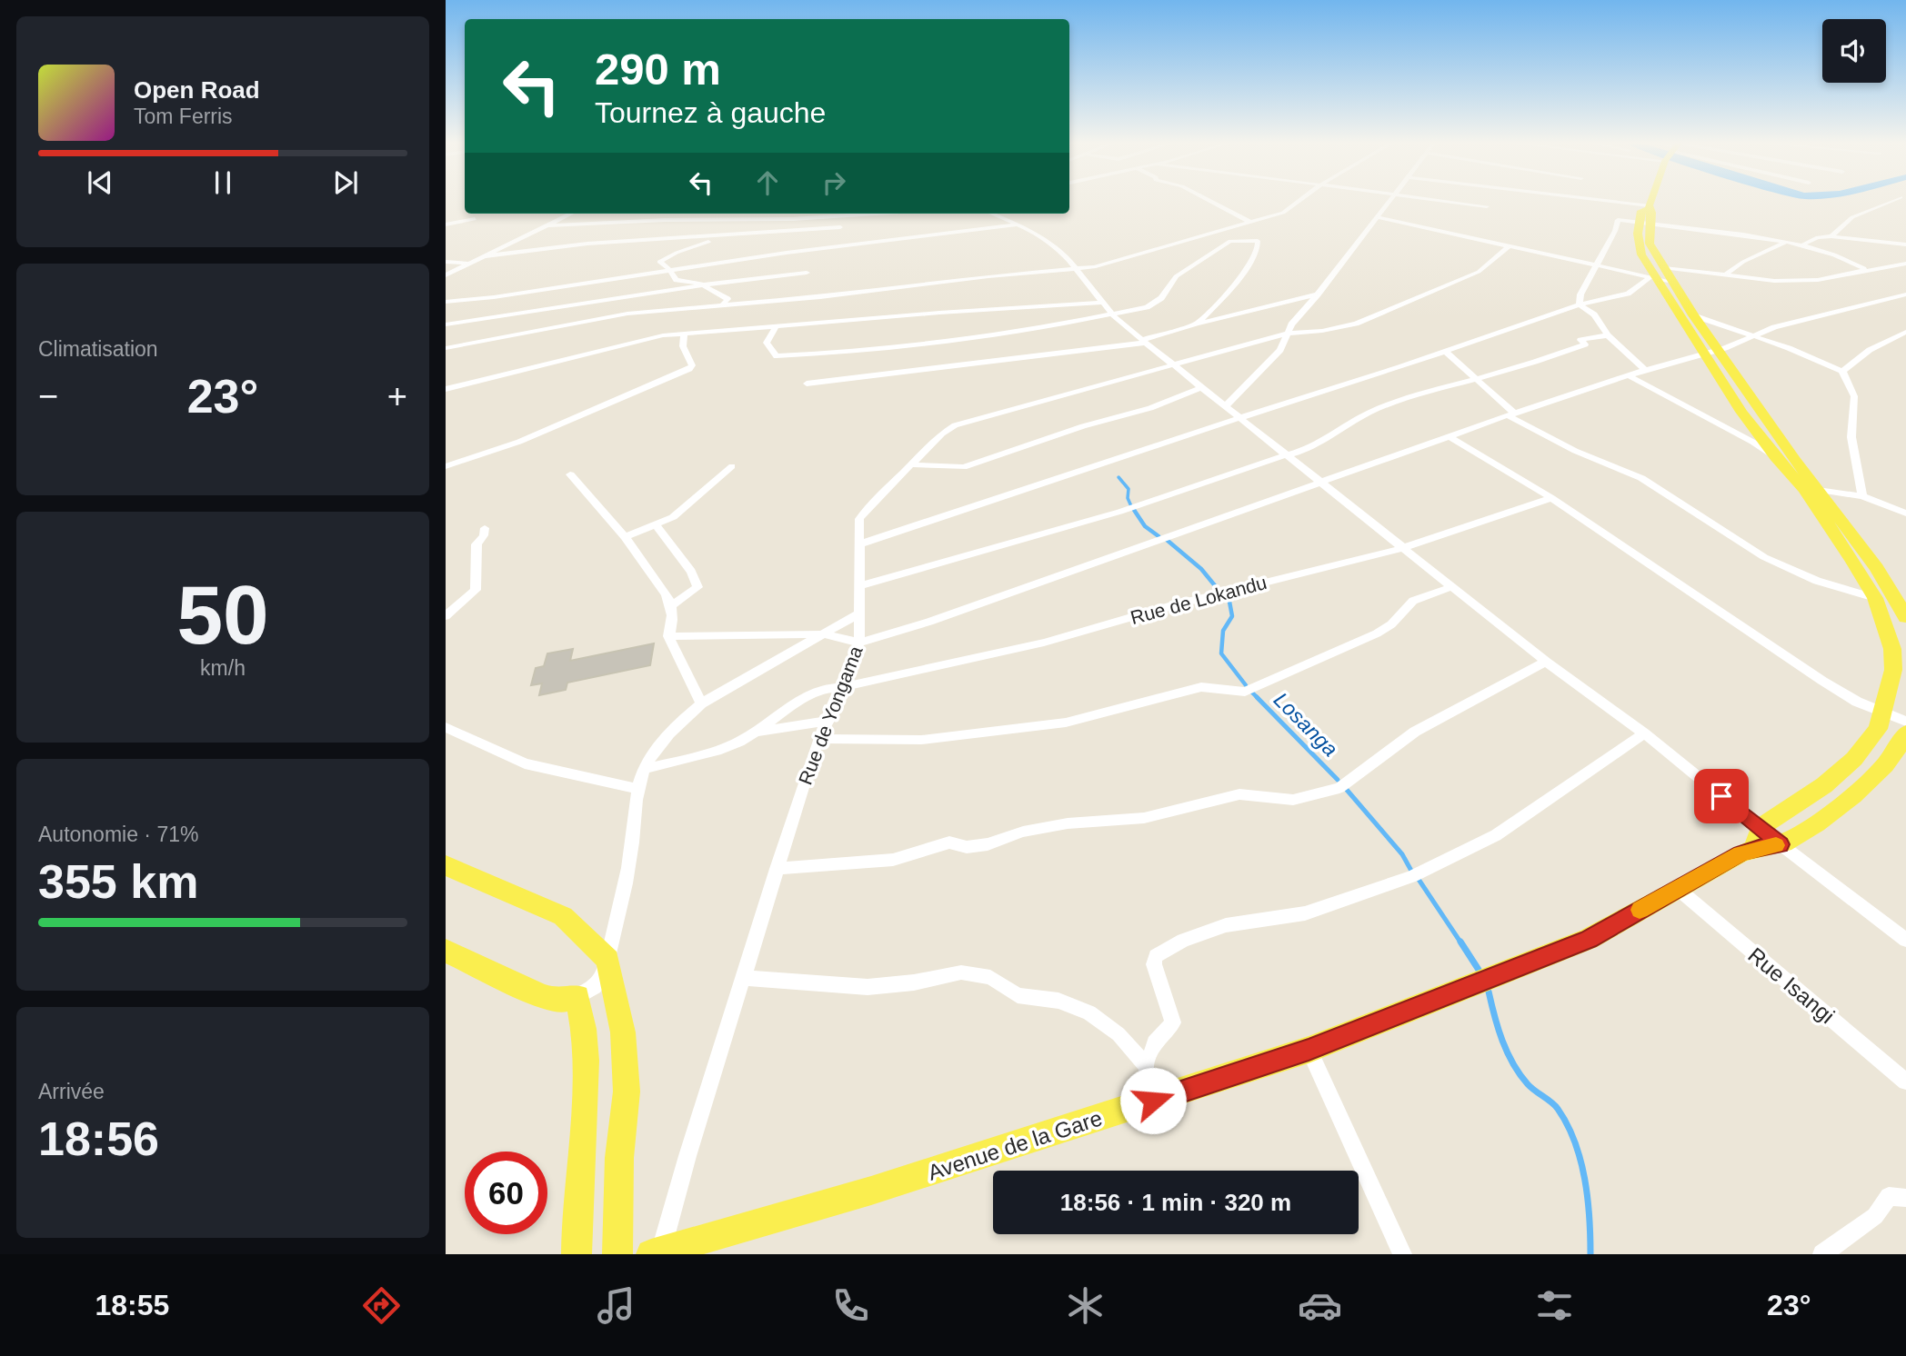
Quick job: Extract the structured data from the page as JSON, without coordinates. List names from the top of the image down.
{
  "streets": {
    "main road": ["Avenue de la Gare"],
    "street": ["Rue de Lokandu", "Rue de Yongama", "Rue Isangi"]
  },
  "crossings": [
    ["Rue de Lokandu", "Rue de Yongama"],
    ["Rue de Yongama", "Avenue de la Gare"],
    ["Rue Isangi", "Avenue de la Gare"]
  ],
  "water": ["Losanga"],
  "page": {
    "turn": ["290 m", "Tournez à gauche"],
    "song": ["Open Road", "Tom Ferris"],
    "tile": [
      "Climatisation",
      ["50", "km/h"],
      ["Autonomie · 71%", "355 km"],
      ["Arrivée", "18:56"]
    ],
    "heat": ["−", "23°", "+"],
    "limit": "60",
    "trip": "18:56 · 1 min · 320 m",
    "tabs": ["18:55", "23°"]
  }
}
